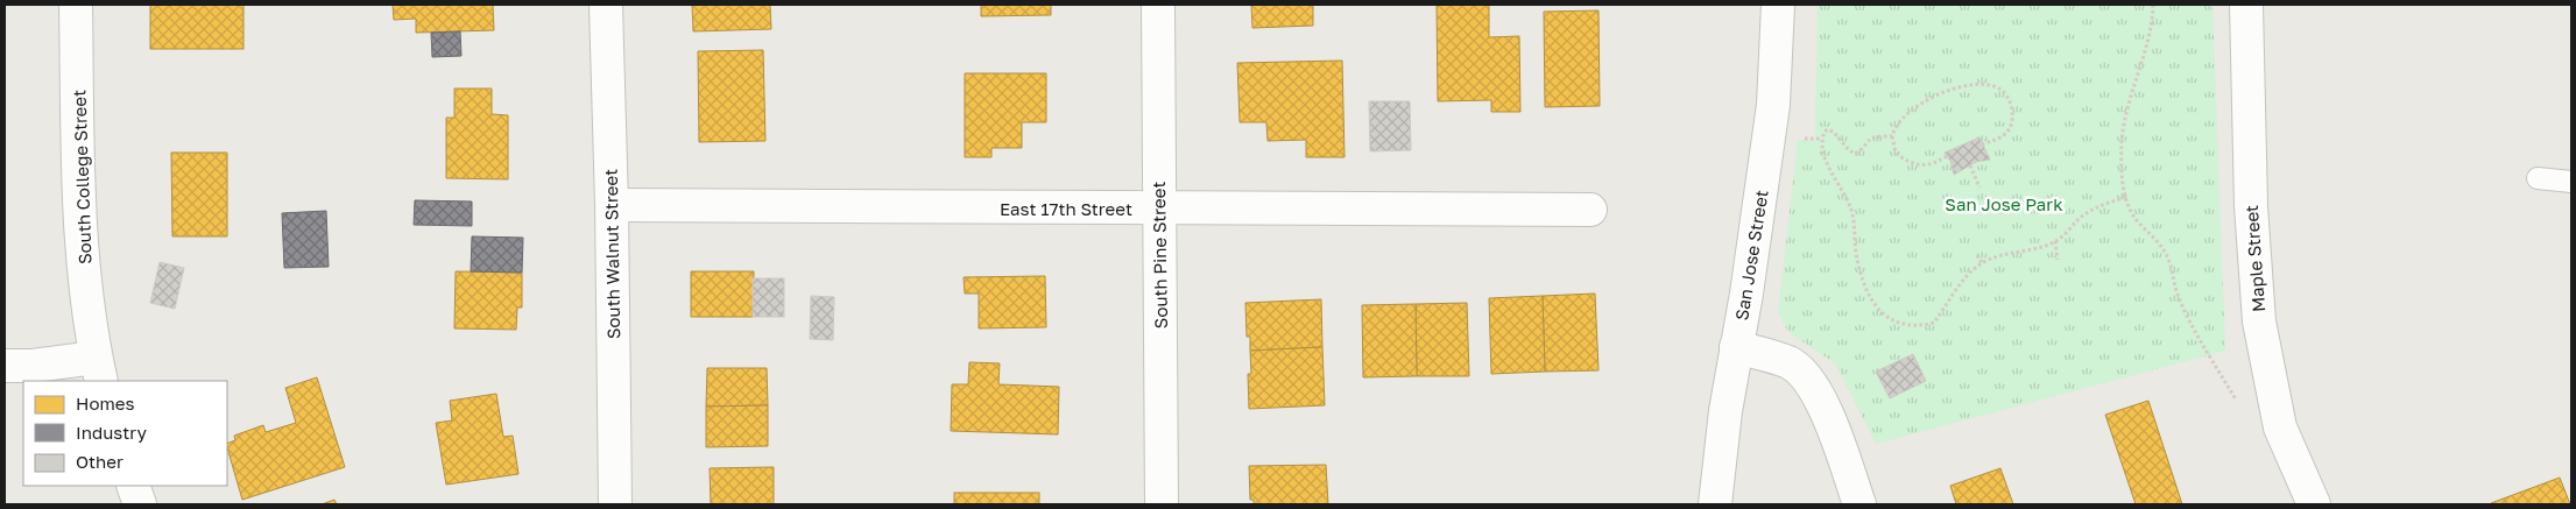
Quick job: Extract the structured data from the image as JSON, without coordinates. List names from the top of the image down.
{
  "streets": {
    "street": [
      "South College Street",
      "East 17th Street",
      "South Walnut Street",
      "South Pine Street",
      "San Jose Street",
      "Maple Street"
    ]
  },
  "crossings": [
    ["East 17th Street", "South Walnut Street"],
    ["East 17th Street", "South Pine Street"]
  ],
  "parks": ["San Jose Park"],
  "legend": ["Homes", "Industry", "Other"]
}
